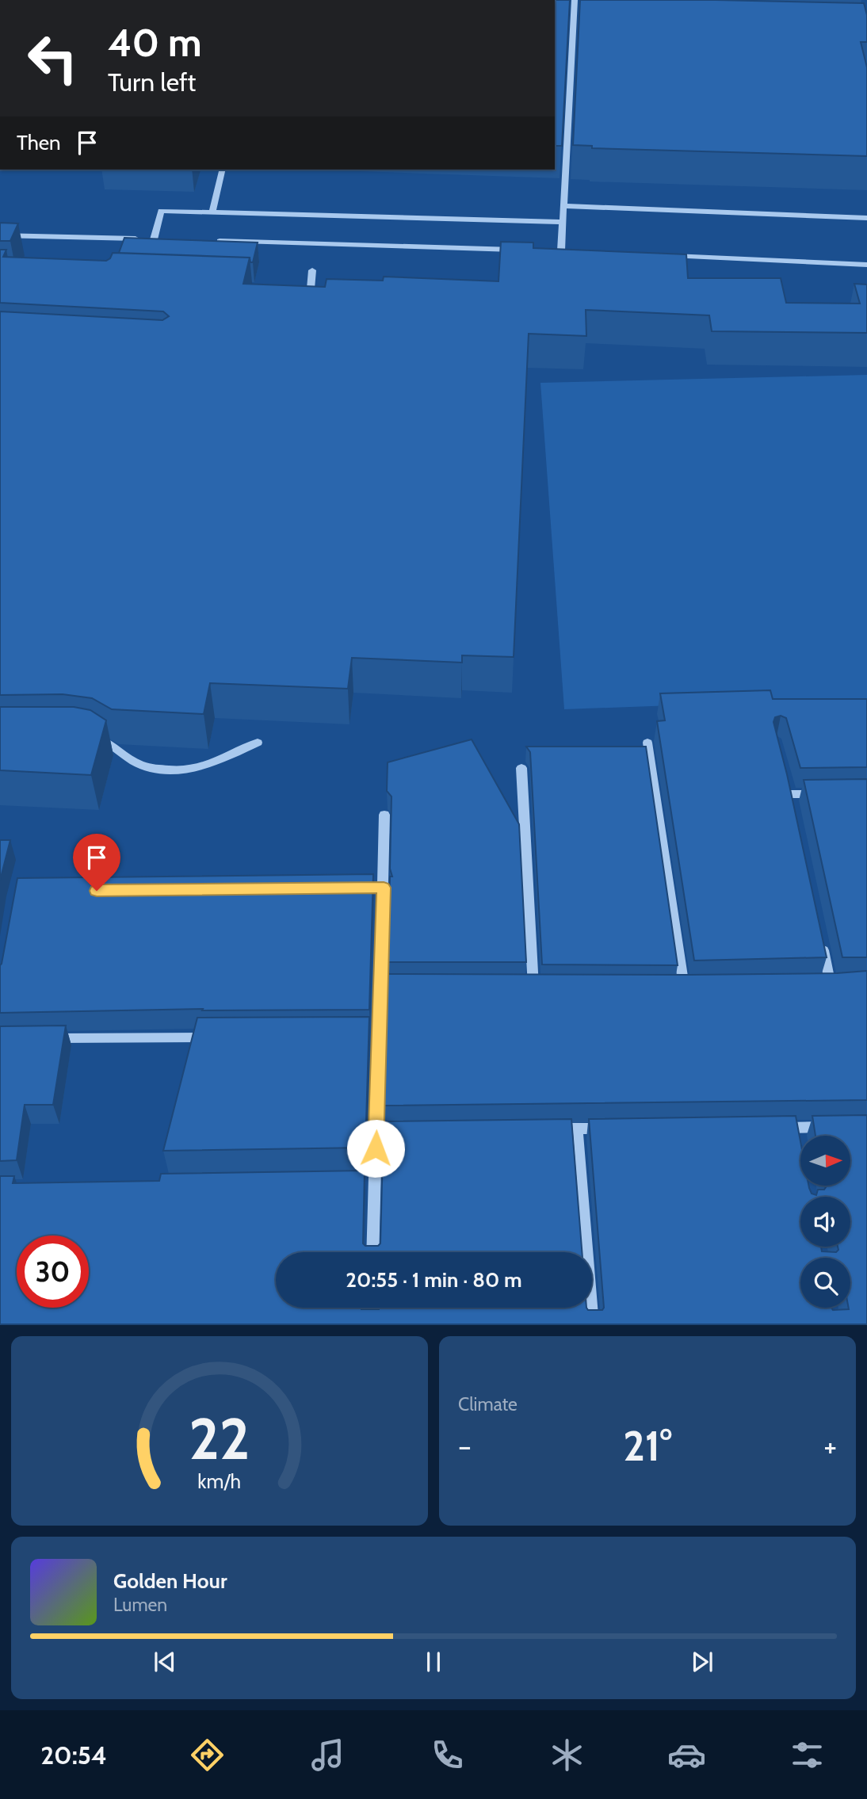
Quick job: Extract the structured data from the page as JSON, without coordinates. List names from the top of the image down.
{
  "north": "right",
  "page": {
    "turn": ["40 m", "Turn left"],
    "then": "Then",
    "limit": "30",
    "trip": "20:55 · 1 min · 80 m",
    "tile": "Climate",
    "heat": ["−", "21°", "+"],
    "song": ["Golden Hour", "Lumen"],
    "tabs": "20:54",
    "gauge": ["22", "km/h"]
  }
}
